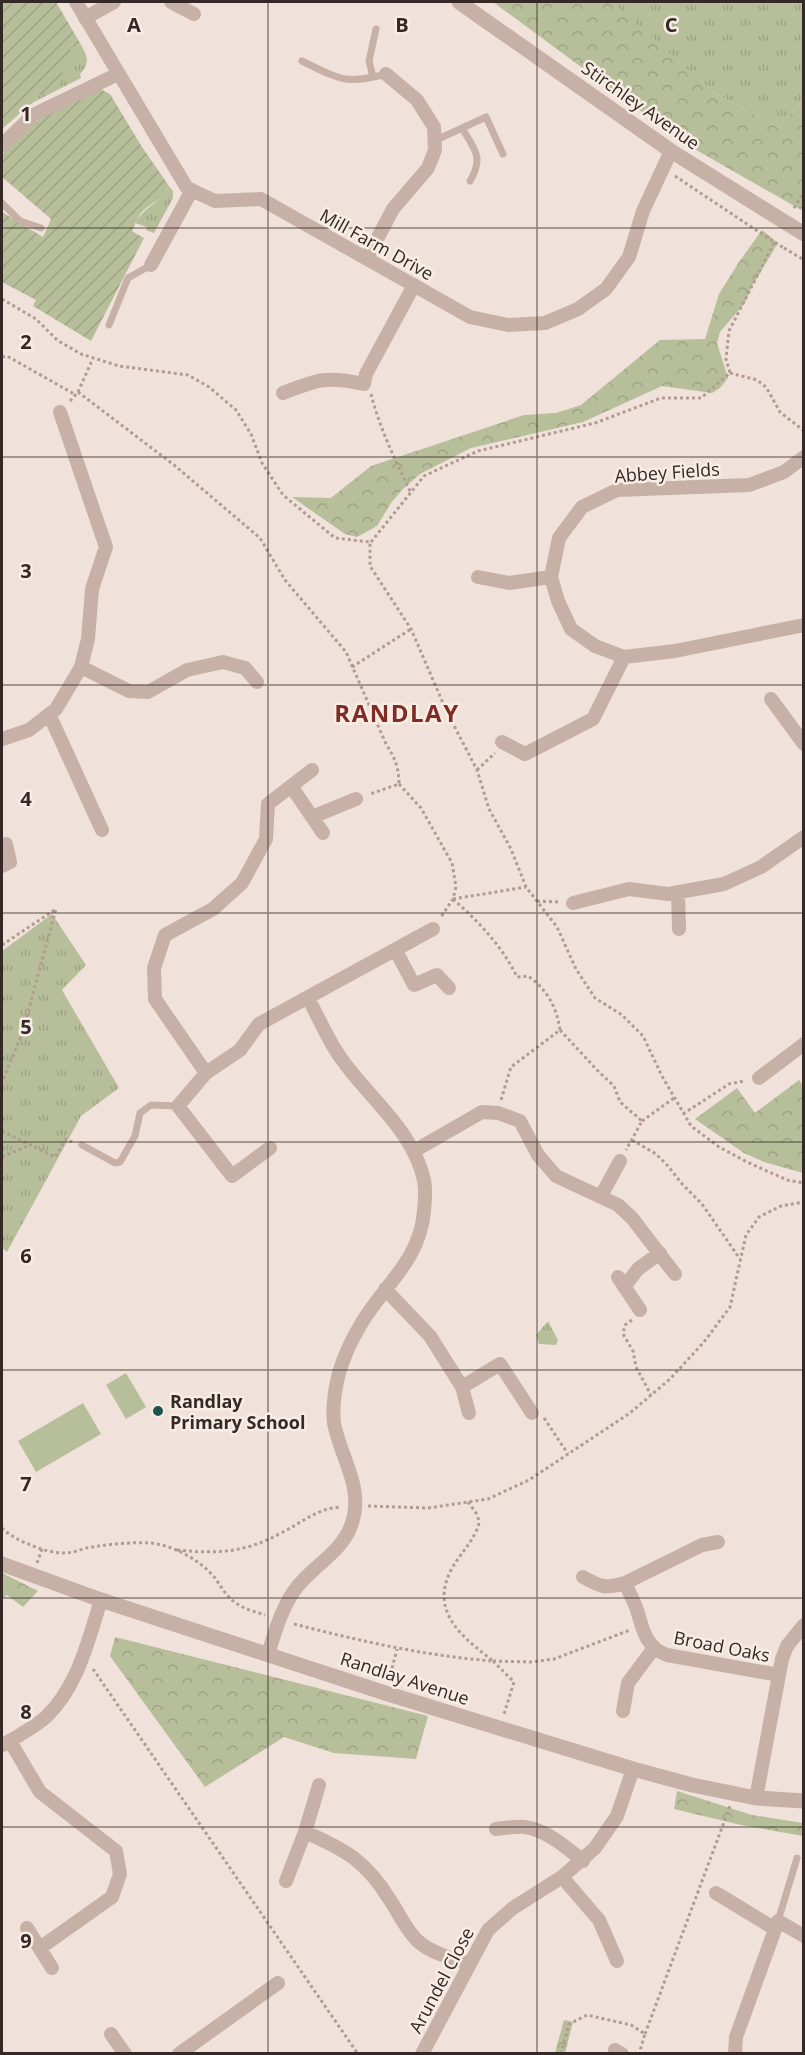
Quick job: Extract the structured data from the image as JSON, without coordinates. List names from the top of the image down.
{
  "streets": {
    "street": [
      "Stirchley Avenue",
      "Mill Farm Drive",
      "Abbey Fields",
      "Broad Oaks",
      "Randlay Avenue",
      "Arundel Close"
    ]
  },
  "crossings": [
    ["Stirchley Avenue", "Mill Farm Drive"],
    ["Randlay Avenue", "Arundel Close"]
  ],
  "districts": ["RANDLAY"],
  "places": ["Randlay Primary School"],
  "grid": {
    "columns": ["A", "B", "C"],
    "rows": [
      "1",
      "2",
      "3",
      "4",
      "5",
      "6",
      "7",
      "8",
      "9"
    ]
  }
}
